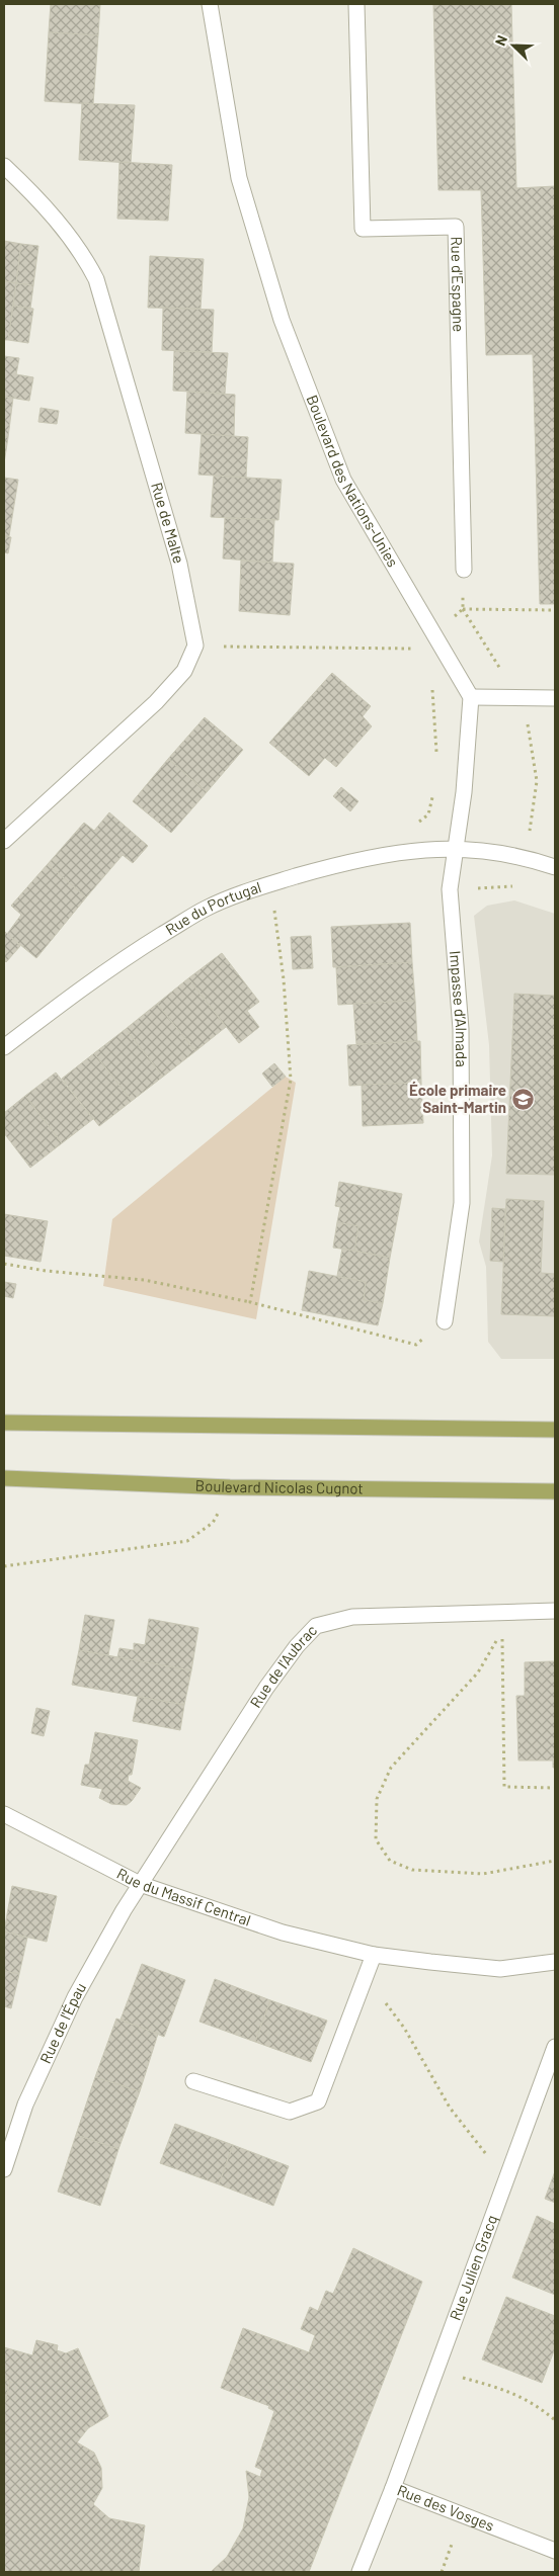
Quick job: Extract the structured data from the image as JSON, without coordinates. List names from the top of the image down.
{
  "streets": {
    "main road": ["Boulevard Nicolas Cugnot"],
    "street": [
      "Rue d'Espagne",
      "Boulevard des Nations-Unies",
      "Rue de Malte",
      "Rue du Portugal",
      "Impasse d’Almada",
      "Rue de l'Aubrac",
      "Rue du Massif Central",
      "Rue de l'Épau",
      "Rue Julien Gracq",
      "Rue des Vosges"
    ]
  },
  "crossings": [
    ["Rue du Portugal", "Impasse d’Almada"],
    ["Rue de l'Aubrac", "Rue du Massif Central"],
    ["Rue de l'Aubrac", "Rue de l'Épau"],
    ["Rue du Massif Central", "Rue de l'Épau"],
    ["Rue Julien Gracq", "Rue des Vosges"]
  ],
  "places": {
    "school or university": ["École primaire Saint-Martin"]
  },
  "north": "top left"
}
